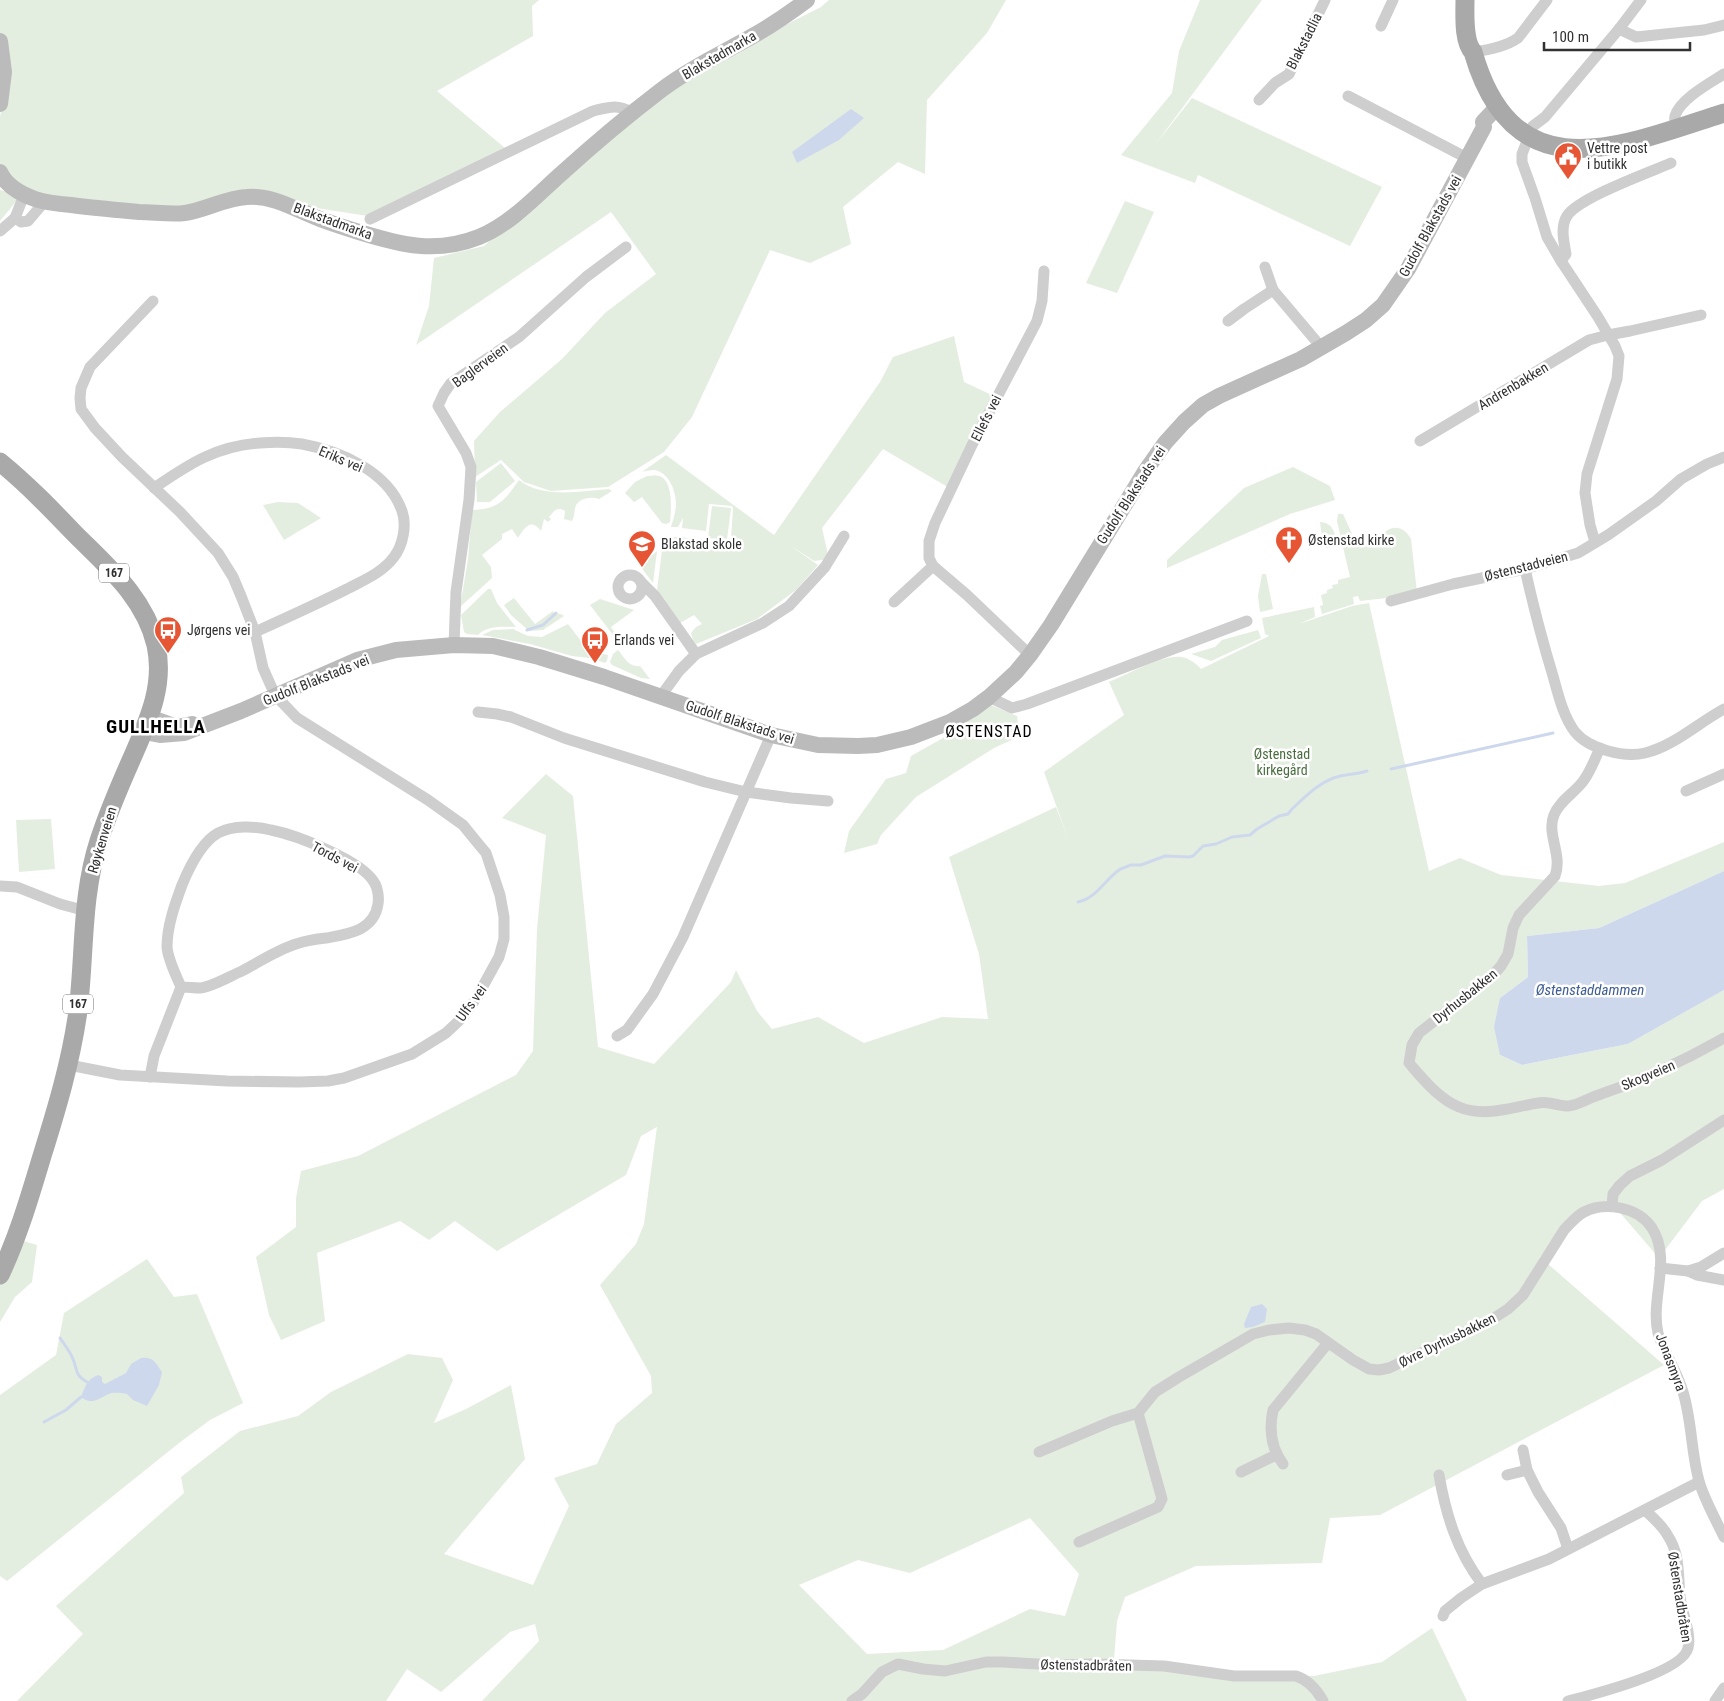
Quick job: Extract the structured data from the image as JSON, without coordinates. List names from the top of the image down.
{
  "streets": {
    "main road": ["167", "Røykenveien"],
    "street": [
      "Blakstadlia",
      "Blakstadmarka",
      "Gudolf Blakstads vei",
      "Baglerveien",
      "Andrenbakken",
      "Ellefs vei",
      "Eriks vei",
      "Østenstadveien",
      "Tords vei",
      "Dyrhusbakken",
      "Ulfs vei",
      "Skogveien",
      "Øvre Dyrhusbakken",
      "Jonasmyra",
      "Østenstadbråten"
    ]
  },
  "crossings": [
    ["Gudolf Blakstads vei", "Baglerveien"],
    ["Gudolf Blakstads vei", "Røykenveien"],
    ["Gudolf Blakstads vei", "Ulfs vei"],
    ["Røykenveien", "Ulfs vei"],
    ["Dyrhusbakken", "Skogveien"],
    ["Øvre Dyrhusbakken", "Jonasmyra"]
  ],
  "districts": ["GULLHELLA", "ØSTENSTAD"],
  "water": ["Østenstaddammen"],
  "parks": ["Østenstad kirkegård"],
  "places": {
    "public building": ["Vettre post i butikk"],
    "church": ["Østenstad kirke"],
    "school or university": ["Blakstad skole"],
    "bus stop": ["Jørgens vei", "Erlands vei"]
  },
  "scale_bar": "100 m"
}
